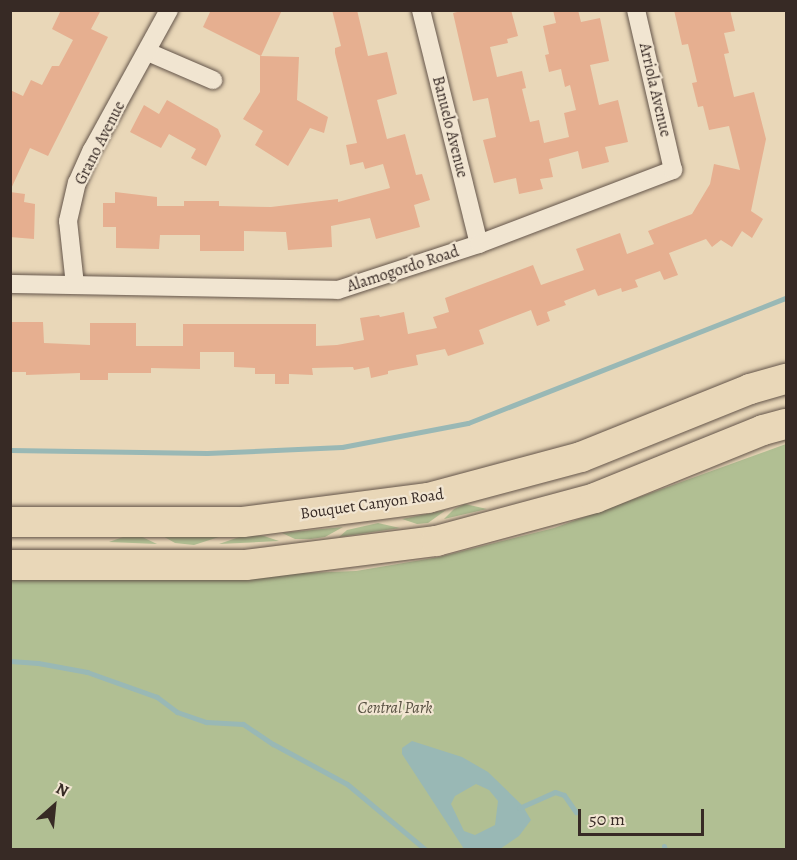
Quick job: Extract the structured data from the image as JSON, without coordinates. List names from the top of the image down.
{
  "streets": {
    "main road": ["Bouquet Canyon Road"],
    "street": [
      "Arriola Avenue",
      "Banuelo Avenue",
      "Grano Avenue",
      "Alamogordo Road"
    ]
  },
  "crossings": [
    ["Arriola Avenue", "Alamogordo Road"],
    ["Banuelo Avenue", "Alamogordo Road"],
    ["Grano Avenue", "Alamogordo Road"]
  ],
  "parks": ["Central Park"],
  "scale_bar": "50 m",
  "north": "top right"
}
